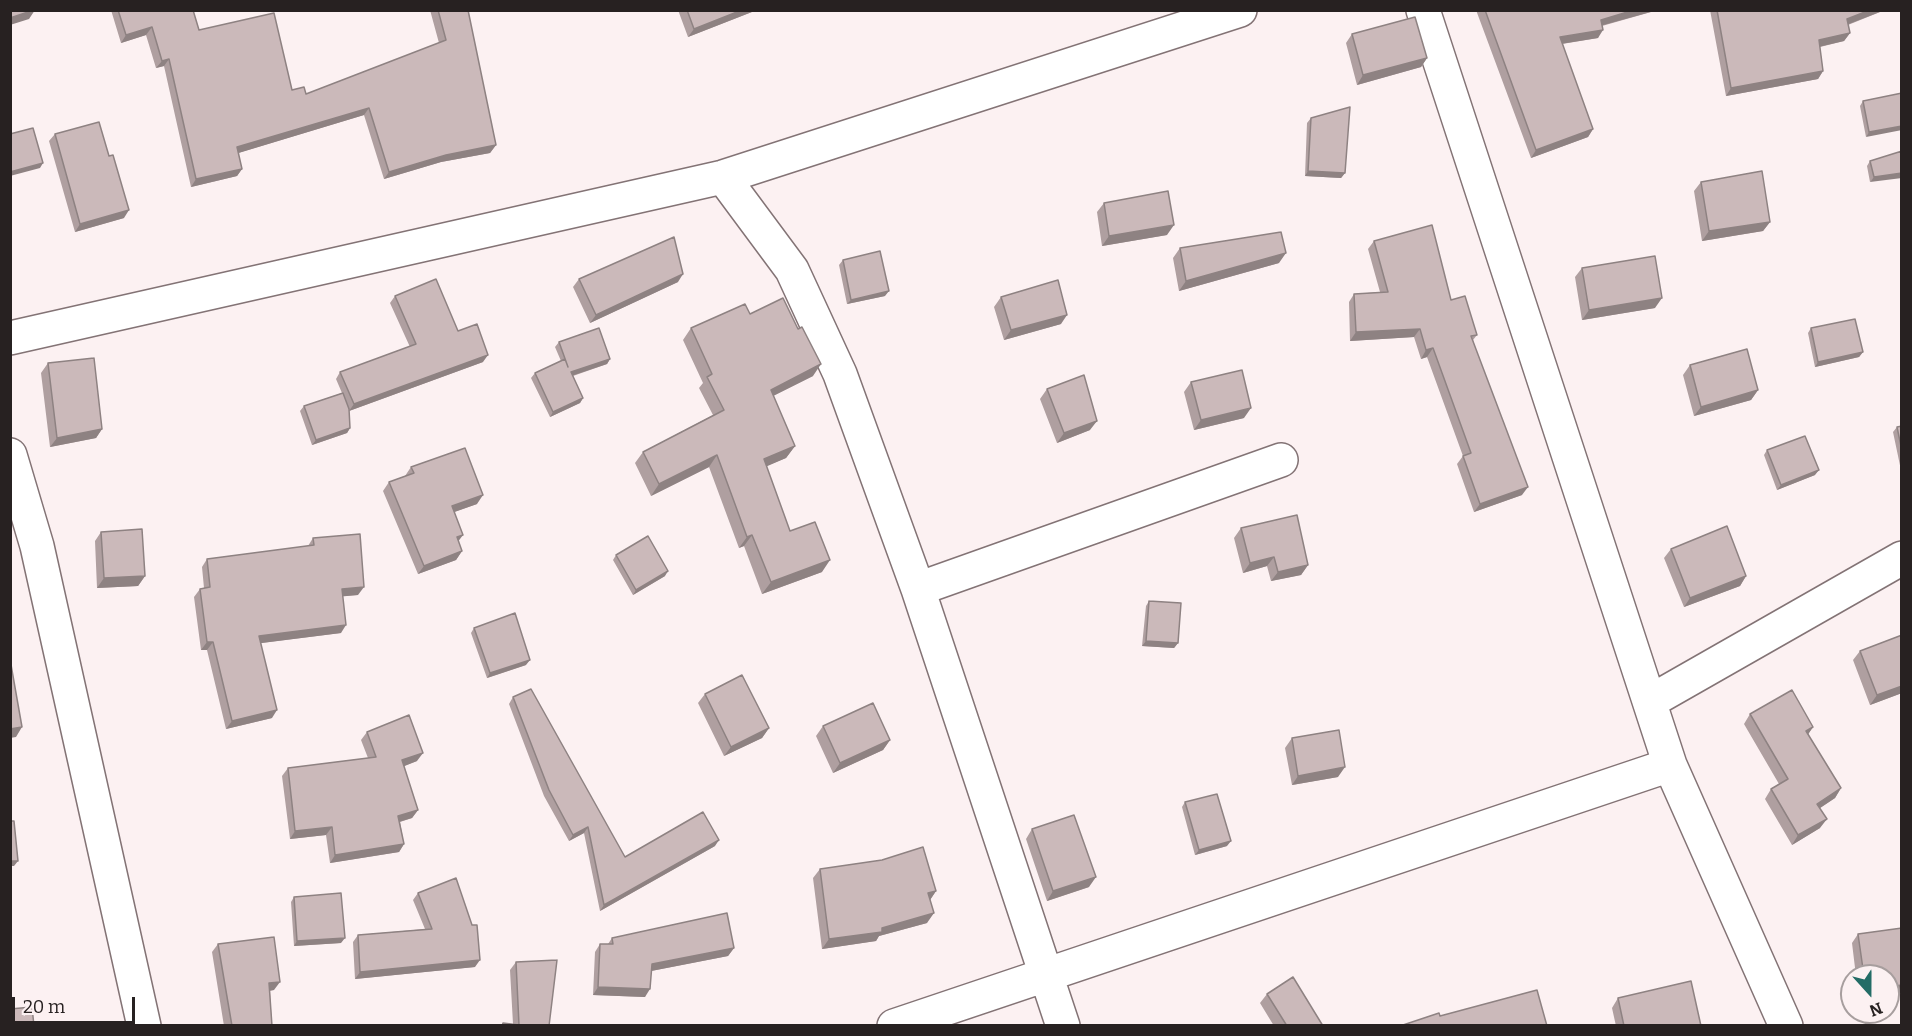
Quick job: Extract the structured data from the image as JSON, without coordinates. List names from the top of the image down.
{
  "scale_bar": "20 m",
  "north": "bottom"
}
